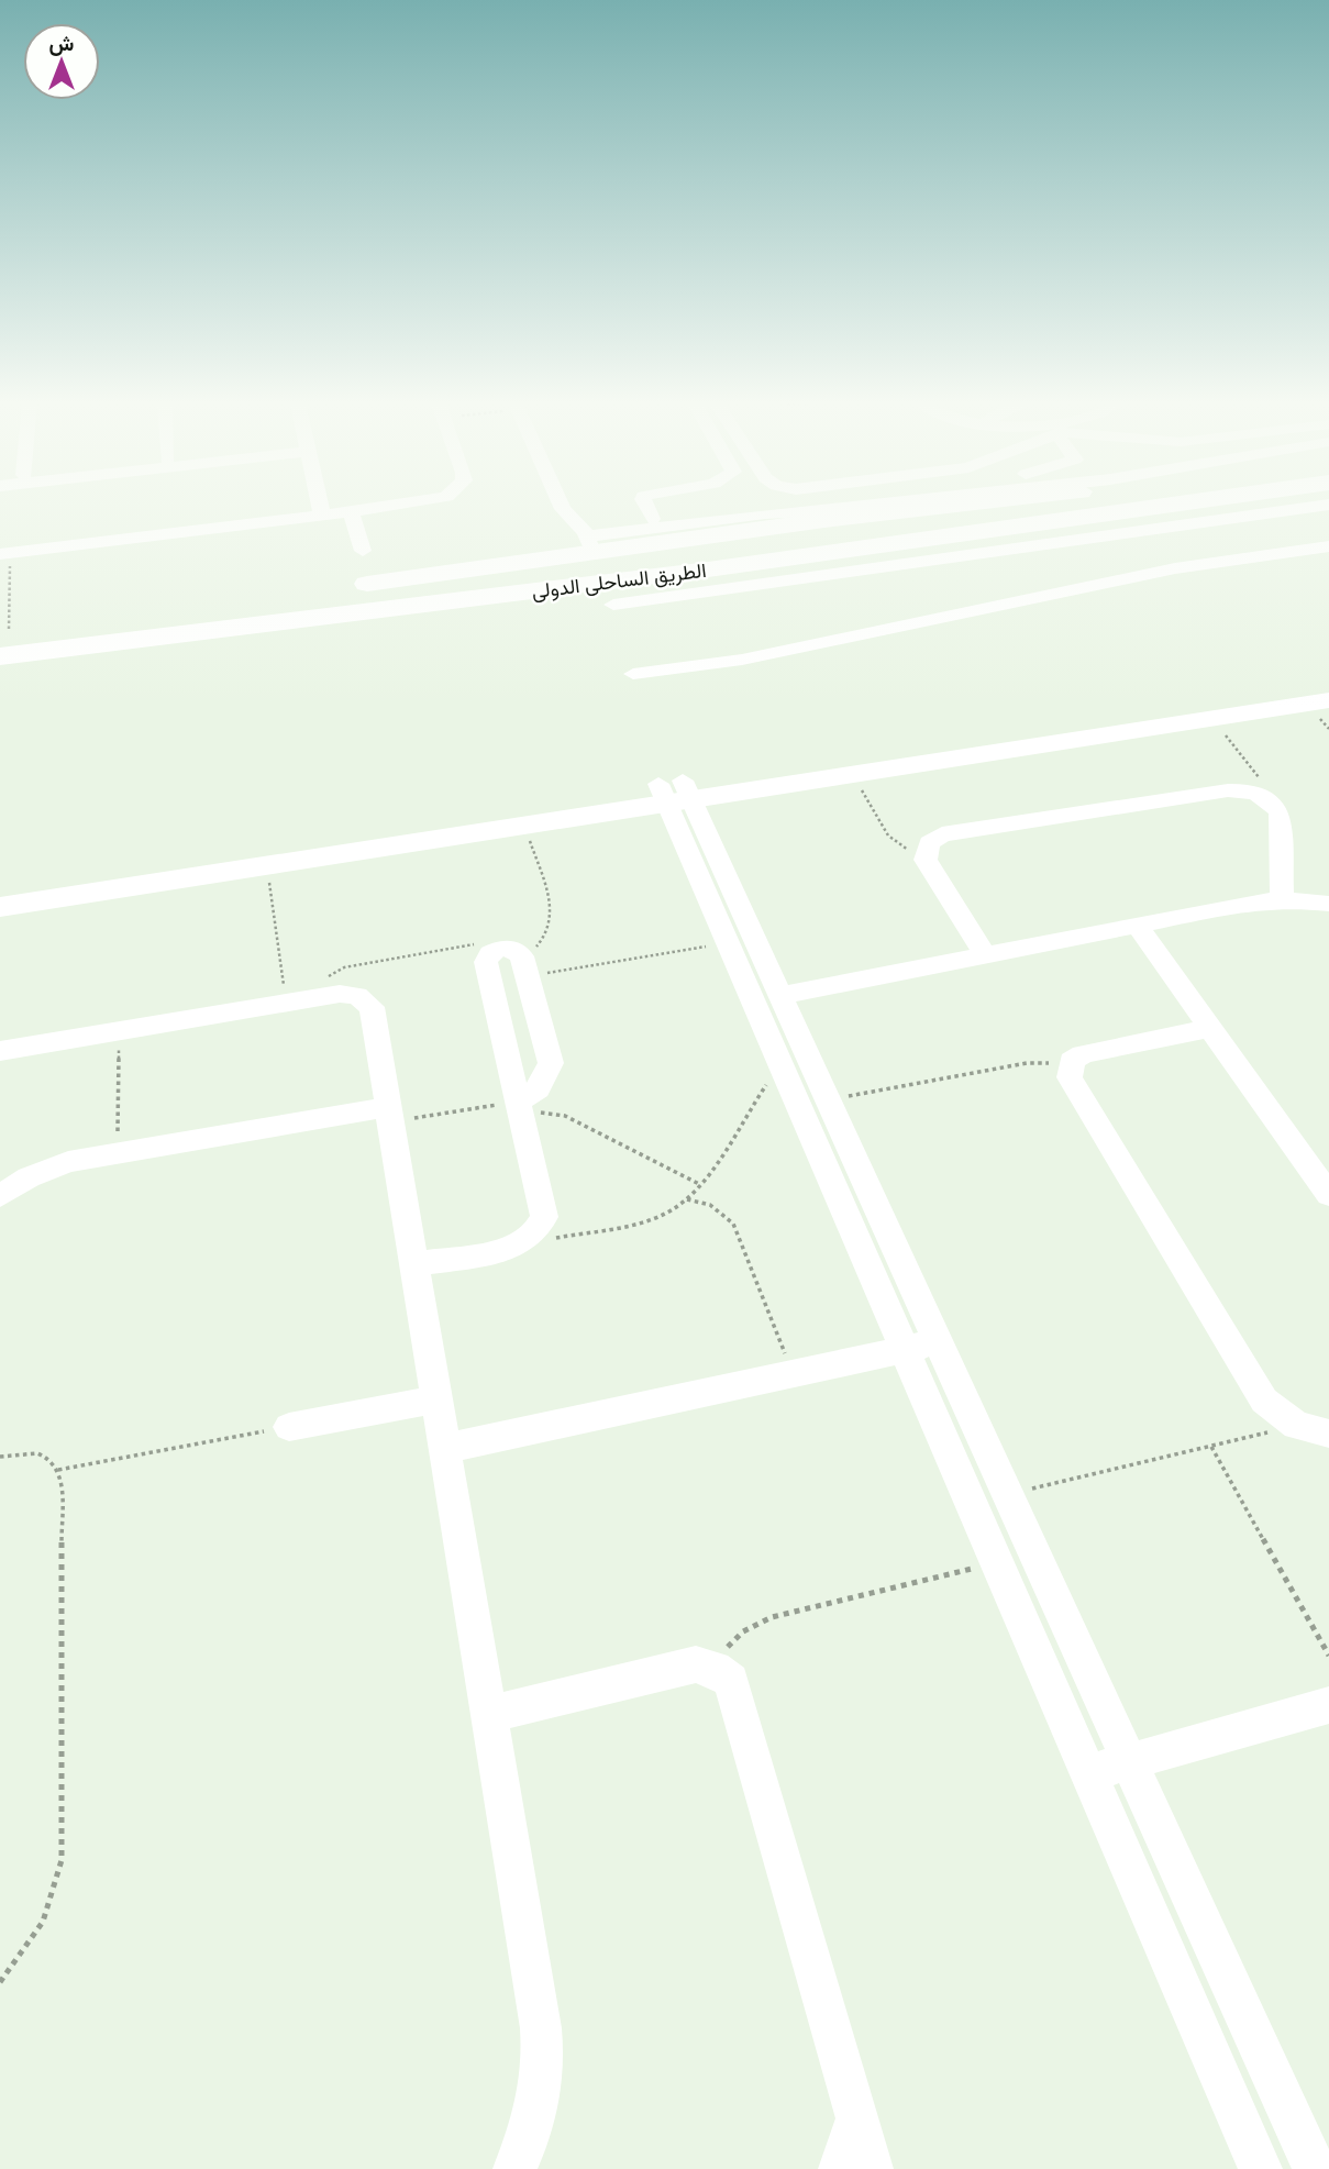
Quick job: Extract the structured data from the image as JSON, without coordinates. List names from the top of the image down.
{
  "streets": {
    "highway": ["الطريق الساحلى الدولى"]
  },
  "north": "top"
}
